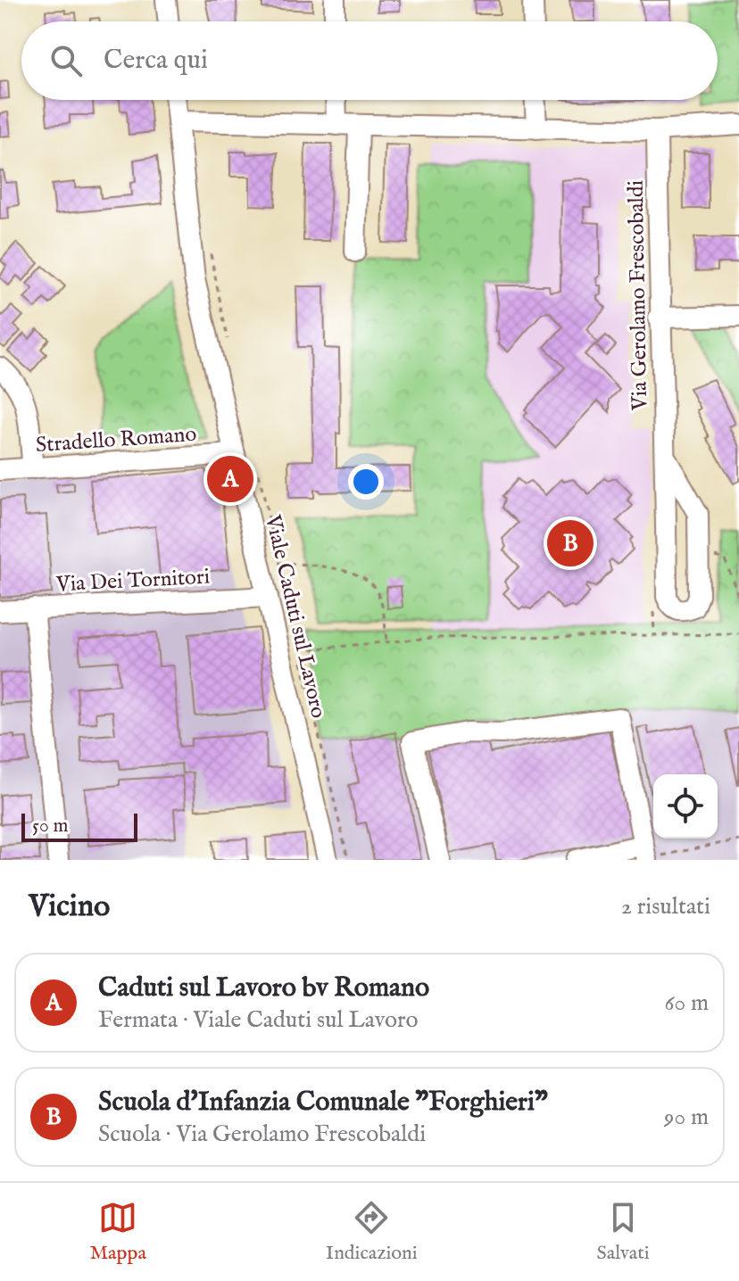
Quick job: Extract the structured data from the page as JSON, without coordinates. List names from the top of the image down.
{
  "streets": {
    "street": [
      "Via Gerolamo Frescobaldi",
      "Stradello Romano",
      "Via Dei Tornitori",
      "Viale Caduti sul Lavoro"
    ]
  },
  "crossings": [
    ["Stradello Romano", "Viale Caduti sul Lavoro"],
    ["Via Dei Tornitori", "Viale Caduti sul Lavoro"]
  ],
  "scale_bar": "50 m",
  "page": {
    "search": "Cerca qui",
    "pins": ["A", "B"],
    "scale": "50 m",
    "heading": ["Vicino", "2 risultati"],
    "list": [
      {
        "mark": "A",
        "name": "Caduti sul Lavoro bv Romano",
        "note": "Fermata · Viale Caduti sul Lavoro",
        "value": "60 m"
      },
      {
        "mark": "B",
        "name": "Scuola d'Infanzia Comunale \"Forghieri\"",
        "note": "Scuola · Via Gerolamo Frescobaldi",
        "value": "90 m"
      }
    ],
    "nav": ["Mappa", "Indicazioni", "Salvati"]
  }
}
